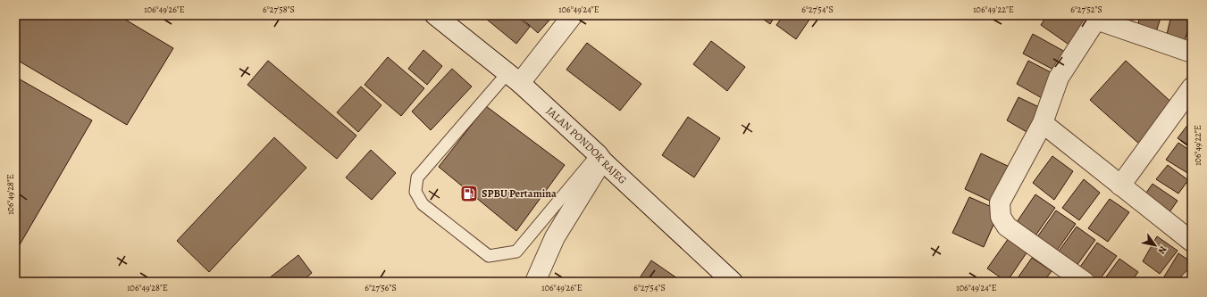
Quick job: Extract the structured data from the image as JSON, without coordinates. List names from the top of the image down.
{
  "streets": {
    "street": ["JALAN PONDOK RAJEG"]
  },
  "places": {
    "fuel station": ["SPBU Pertamina"]
  },
  "north": "bottom right",
  "coordinates": [
    "106°49'26\"E",
    "6°27'58\"S",
    "106°49'24\"E",
    "6°27'54\"S",
    "106°49'22\"E",
    "6°27'52\"S",
    "106°49'28\"E",
    "6°27'56\"S"
  ]
}
